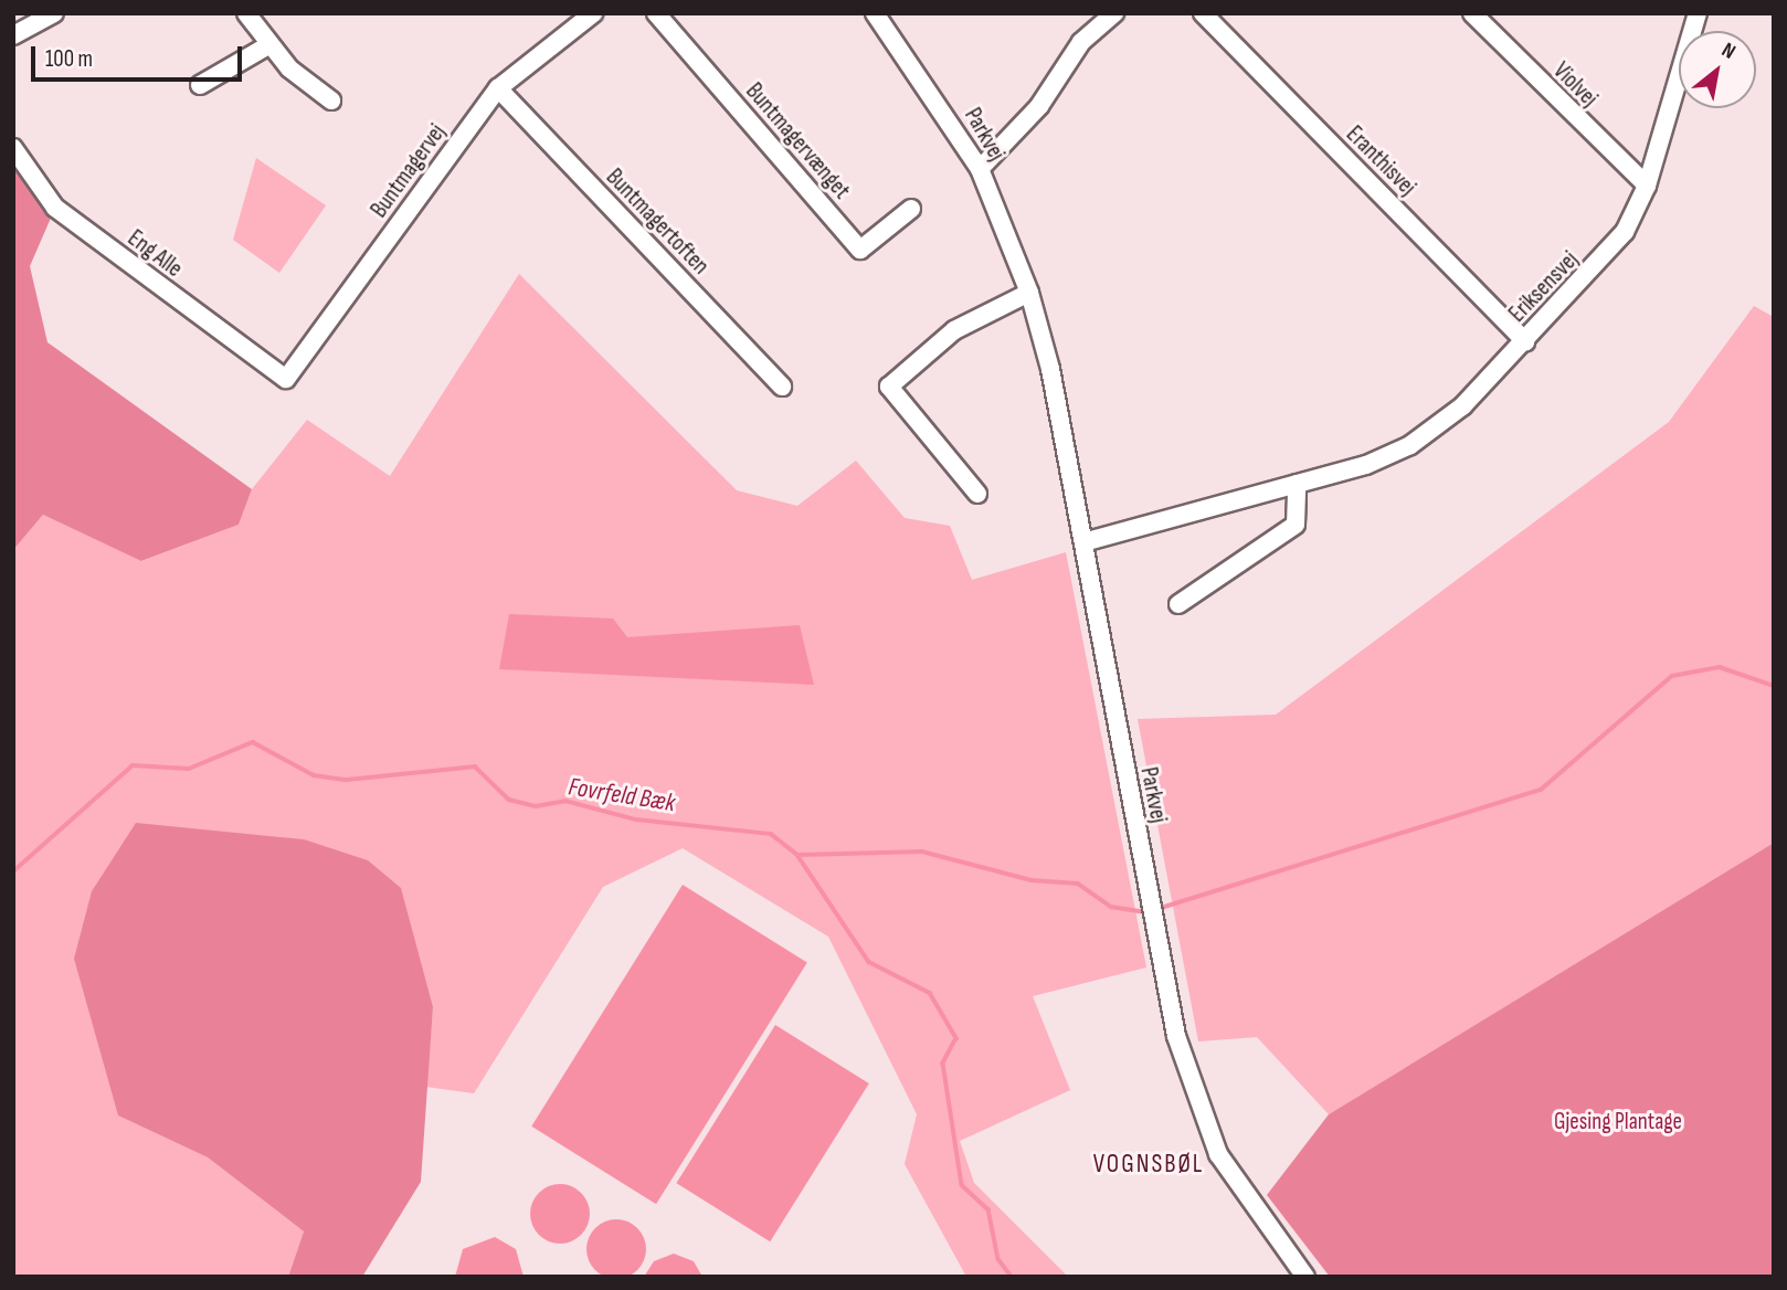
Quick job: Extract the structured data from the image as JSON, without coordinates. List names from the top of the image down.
{
  "streets": {
    "street": [
      "Violvej",
      "Parkvej",
      "Buntmagervænget",
      "Eranthisvej",
      "Buntmagervej",
      "Buntmagertoften",
      "Eng Alle",
      "Eriksensvej"
    ]
  },
  "crossings": [
    ["Violvej", "Eriksensvej"],
    ["Parkvej", "Eriksensvej"],
    ["Eranthisvej", "Eriksensvej"],
    ["Buntmagervej", "Buntmagertoften"],
    ["Buntmagervej", "Eng Alle"]
  ],
  "districts": ["VOGNSBØL"],
  "water": ["Fovrfeld Bæk"],
  "parks": ["Gjesing Plantage"],
  "scale_bar": "100 m",
  "north": "top right"
}
